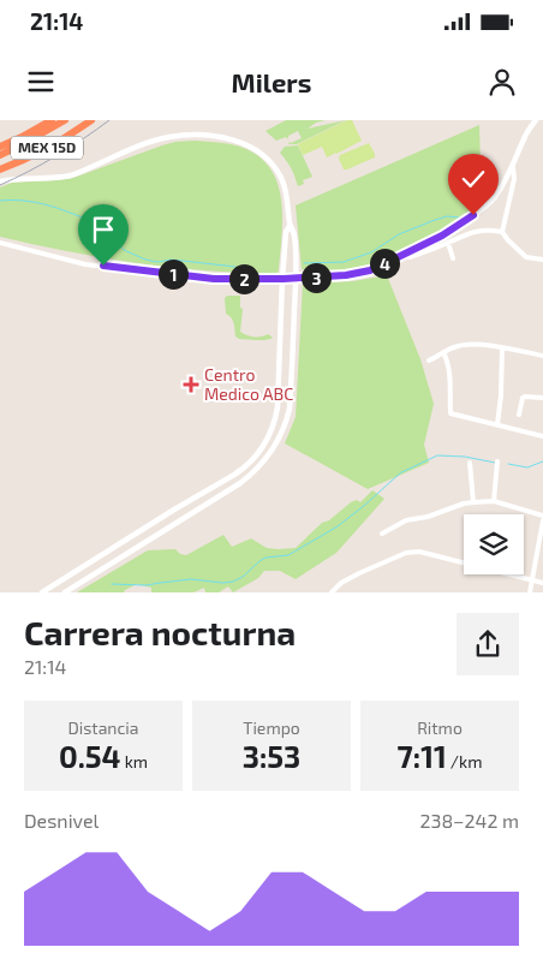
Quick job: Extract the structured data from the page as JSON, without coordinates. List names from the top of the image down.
{
  "streets": {
    "highway": ["MEX 15D"]
  },
  "places": {
    "health": ["Centro Medico ABC"]
  },
  "page": {
    "status": "21:14",
    "header": "Milers",
    "pins": [
      "4",
      "1",
      "3",
      "2"
    ],
    "heading": ["Carrera nocturna", "21:14"],
    "stats": [
      ["Distancia", "0.54 km"],
      ["Tiempo", "3:53"],
      ["Ritmo", "7:11 /km"]
    ],
    "chart": ["Desnivel", "238–242 m"]
  }
}
